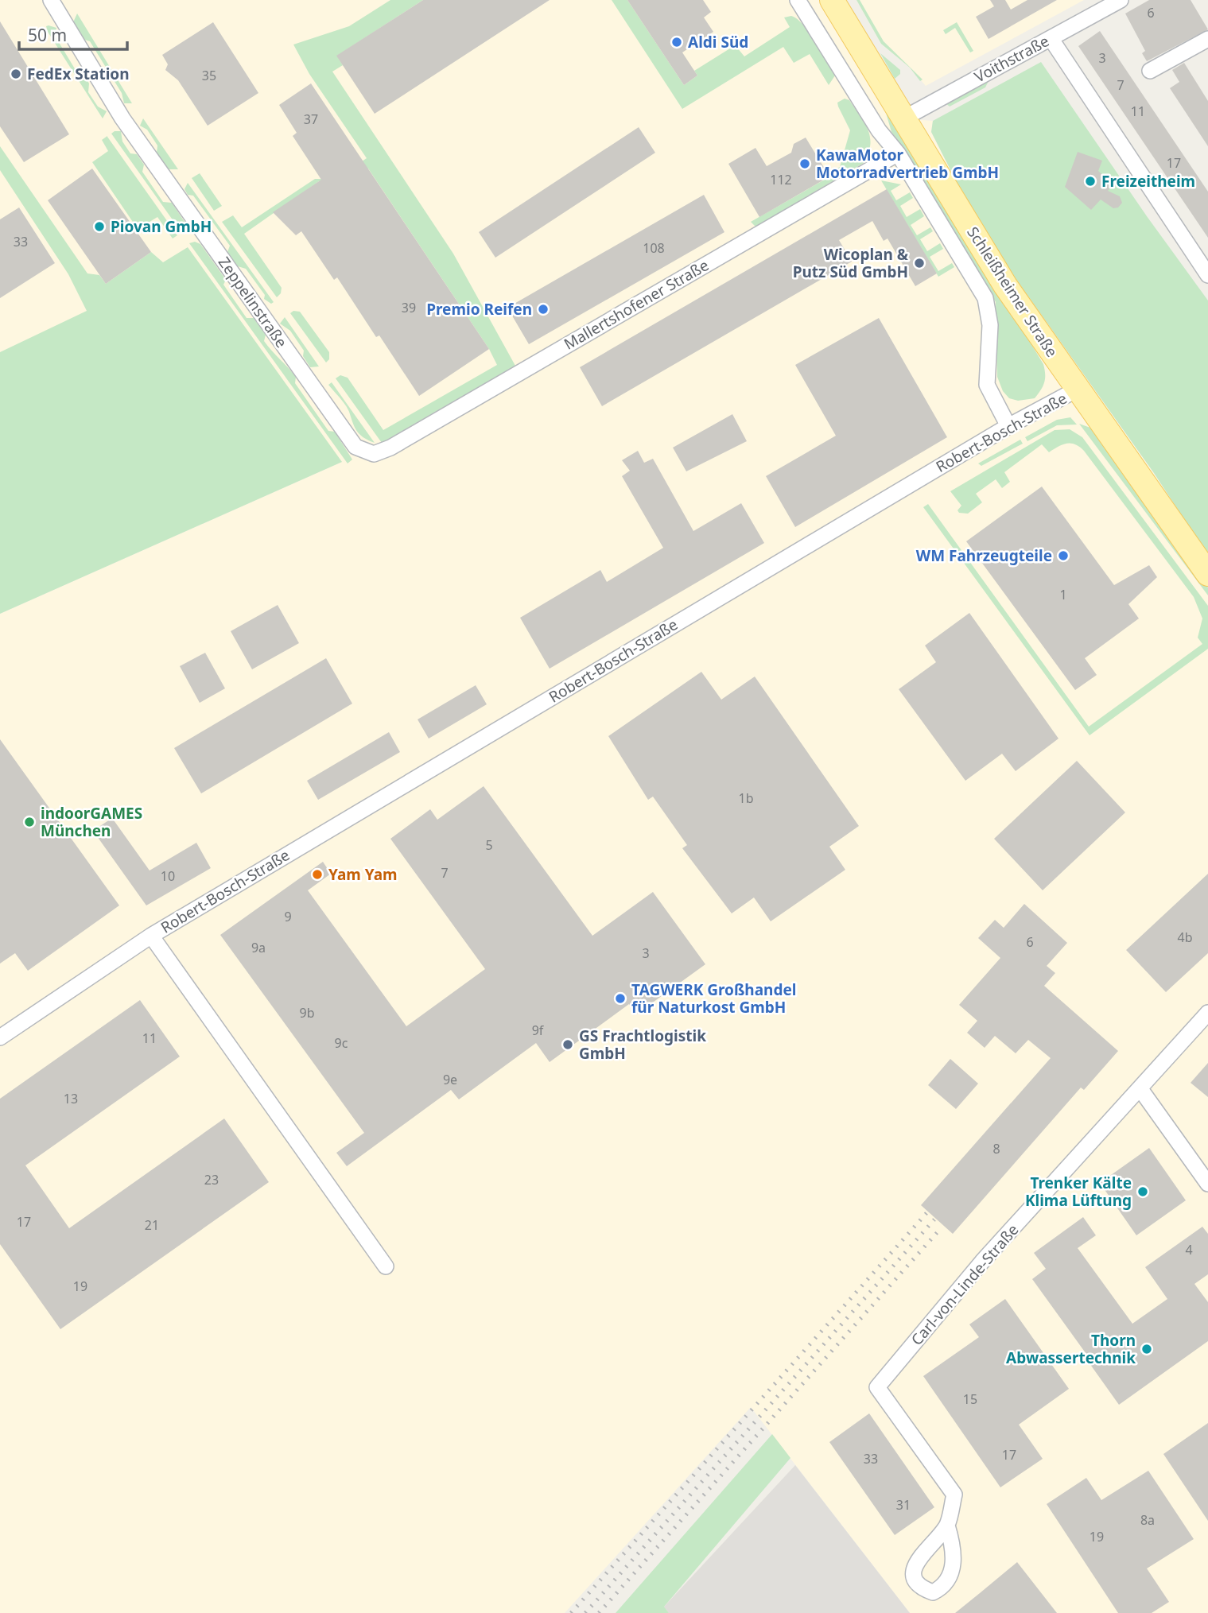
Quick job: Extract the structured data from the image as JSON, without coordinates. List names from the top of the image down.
{
  "streets": {
    "main road": ["Schleißheimer Straße"],
    "street": [
      "Voithstraße",
      "Zeppelinstraße",
      "Mallertshofener Straße",
      "Robert-Bosch-Straße",
      "Carl-von-Linde-Straße"
    ]
  },
  "crossings": [
    ["Voithstraße", "Schleißheimer Straße"],
    ["Schleißheimer Straße", "Mallertshofener Straße"],
    ["Schleißheimer Straße", "Robert-Bosch-Straße"],
    ["Zeppelinstraße", "Mallertshofener Straße"]
  ],
  "places": [
    "Aldi Süd",
    "FedEx Station",
    "KawaMotor Motorradvertrieb GmbH",
    "Freizeitheim",
    "Piovan GmbH",
    "Wicoplan & Putz Süd GmbH",
    "Premio Reifen",
    "WM Fahrzeugteile",
    "indoorGAMES München",
    "Yam Yam",
    "TAGWERK Großhandel für Naturkost GmbH",
    "GS Frachtlogistik GmbH",
    "Trenker Kälte Klima Lüftung",
    "Thorn Abwassertechnik"
  ],
  "house_numbers": [
    "6",
    "3",
    "35",
    "7",
    "11",
    "37",
    "17",
    "112",
    "33",
    "108",
    "39",
    "1",
    "1b",
    "5",
    "7",
    "10",
    "9",
    "4b",
    "6",
    "9a",
    "3",
    "9b",
    "9f",
    "11",
    "9c",
    "9e",
    "13",
    "8",
    "23",
    "17",
    "21",
    "4",
    "19",
    "15",
    "17",
    "33",
    "31",
    "8a",
    "19"
  ],
  "scale_bar": "50 m"
}
